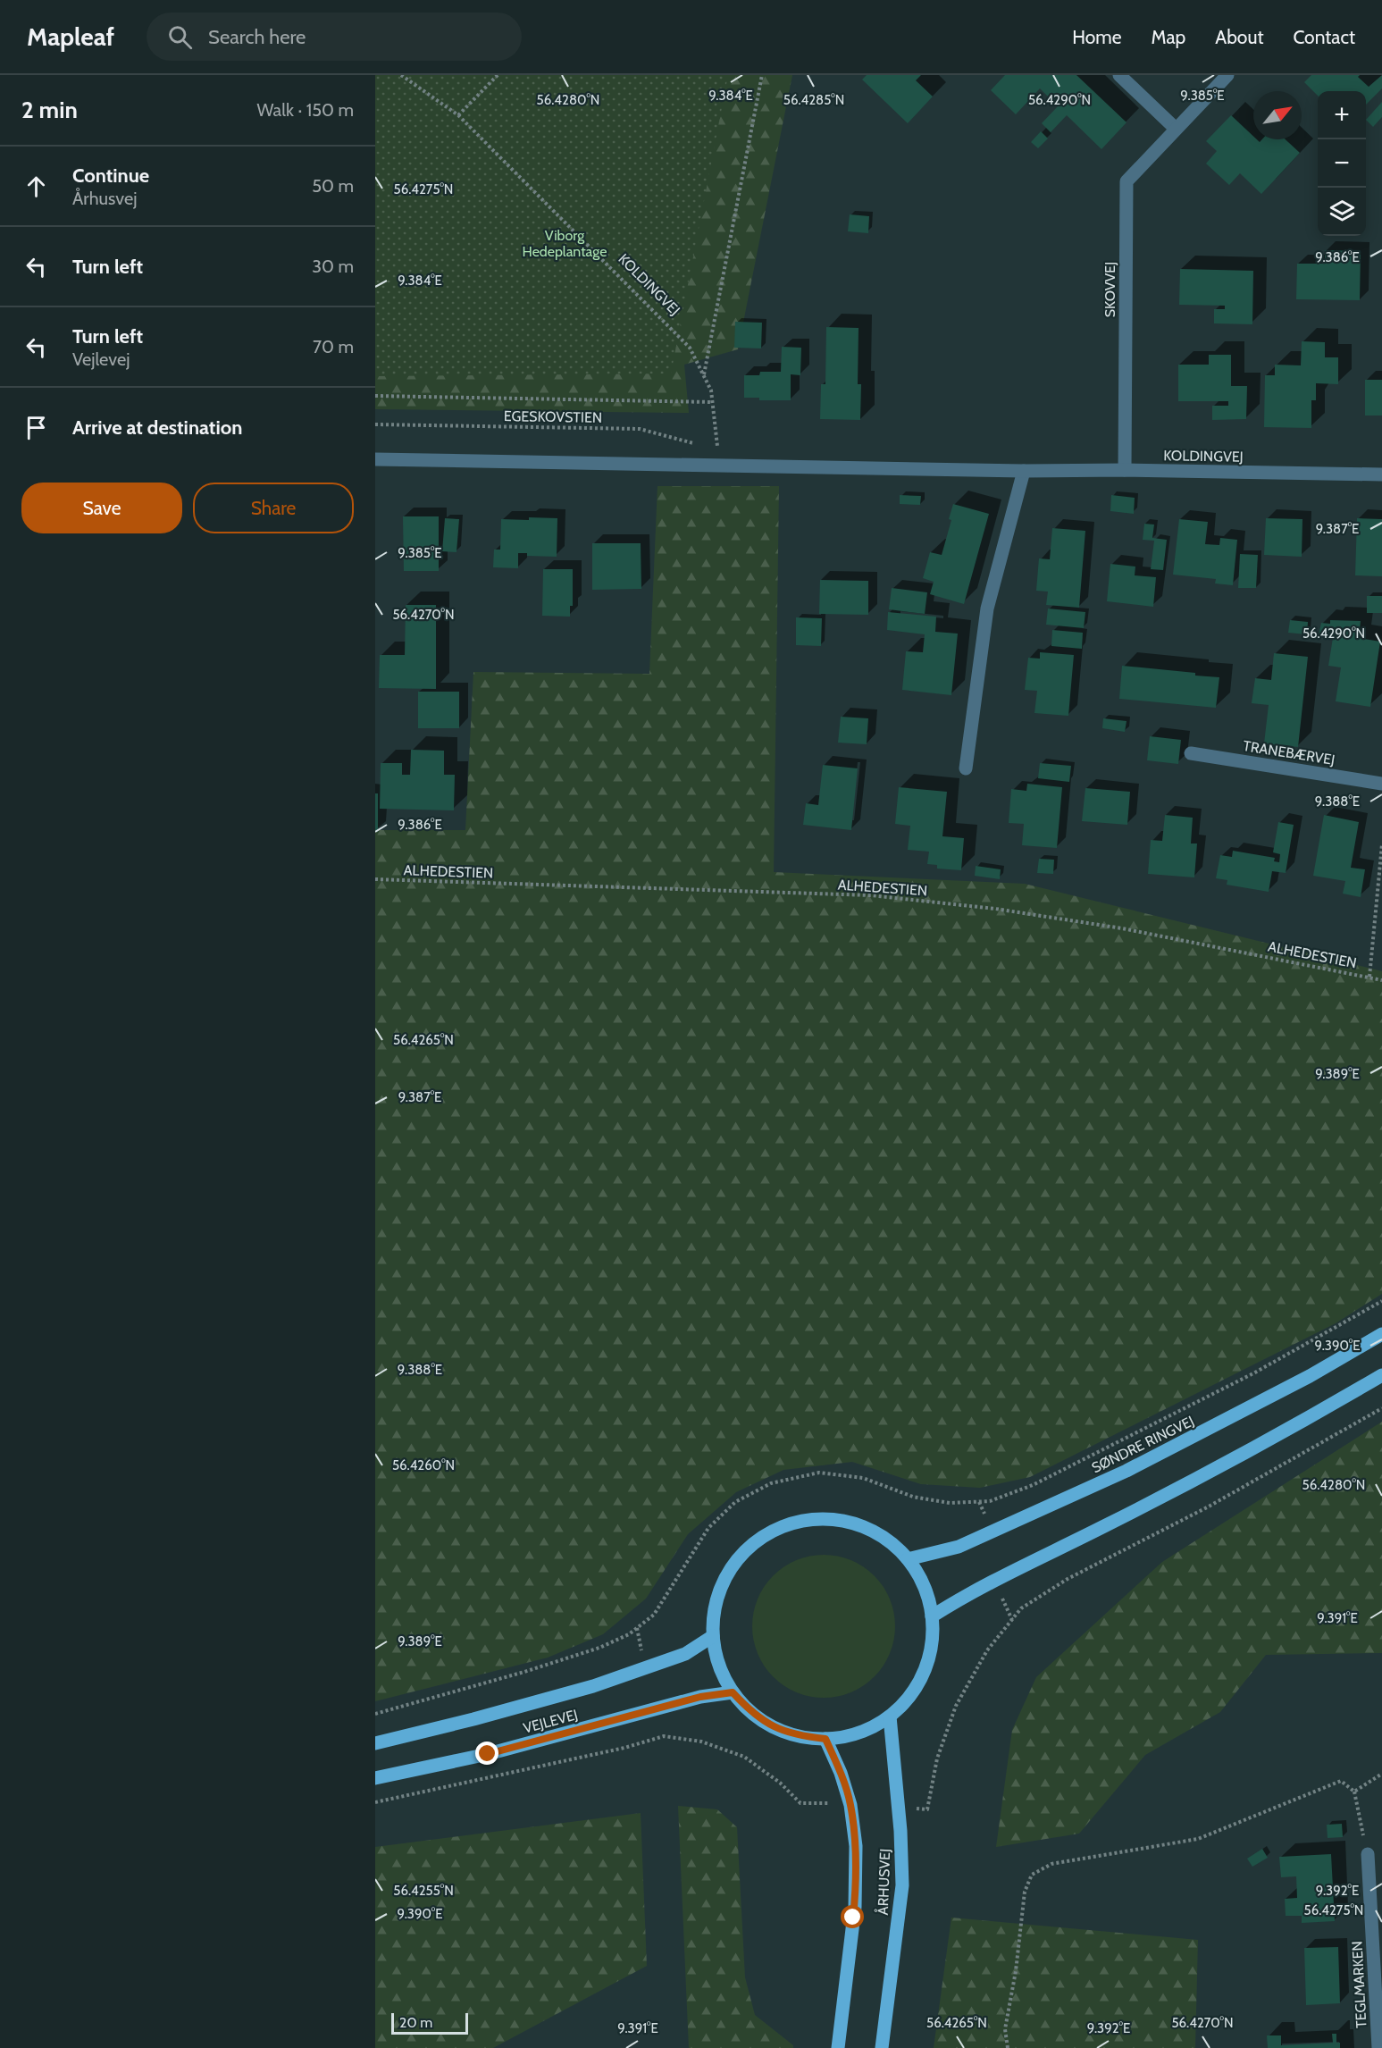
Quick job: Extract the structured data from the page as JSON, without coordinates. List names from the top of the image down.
{
  "streets": {
    "main road": ["SØNDRE RINGVEJ", "VEJLEVEJ", "ÅRHUSVEJ"],
    "street": [
      "KOLDINGVEJ",
      "SKOVVEJ",
      "TRANEBÆRVEJ",
      "TEGLMARKEN"
    ],
    "path": ["EGESKOVSTIEN", "ALHEDESTIEN"]
  },
  "crossings": [
    ["KOLDINGVEJ", "SKOVVEJ"],
    ["KOLDINGVEJ", "EGESKOVSTIEN"]
  ],
  "parks": ["Viborg Hedeplantage"],
  "scale_bar": "20 m",
  "north": "top right",
  "page": {
    "header": "Mapleaf",
    "search": "Search here",
    "nav": [
      "Home",
      "Map",
      "About",
      "Contact"
    ],
    "heading": ["2 min", "Walk · 150 m"],
    "map_buttons": ["+", "−"],
    "list": [
      ["Continue", "Århusvej", "50 m"],
      ["Turn left", "30 m"],
      ["Turn left", "Vejlevej", "70 m"],
      "Arrive at destination"
    ],
    "buttons": ["Save", "Share"],
    "scale": "20 m"
  },
  "coordinates": [
    "9.384°E",
    "9.385°E",
    "56.4280°N",
    "56.4285°N",
    "56.4290°N",
    "56.4275°N",
    "9.386°E",
    "9.387°E",
    "56.4270°N",
    "9.388°E",
    "56.4265°N",
    "9.389°E",
    "9.390°E",
    "56.4260°N",
    "9.391°E",
    "9.392°E",
    "56.4255°N"
  ]
}
